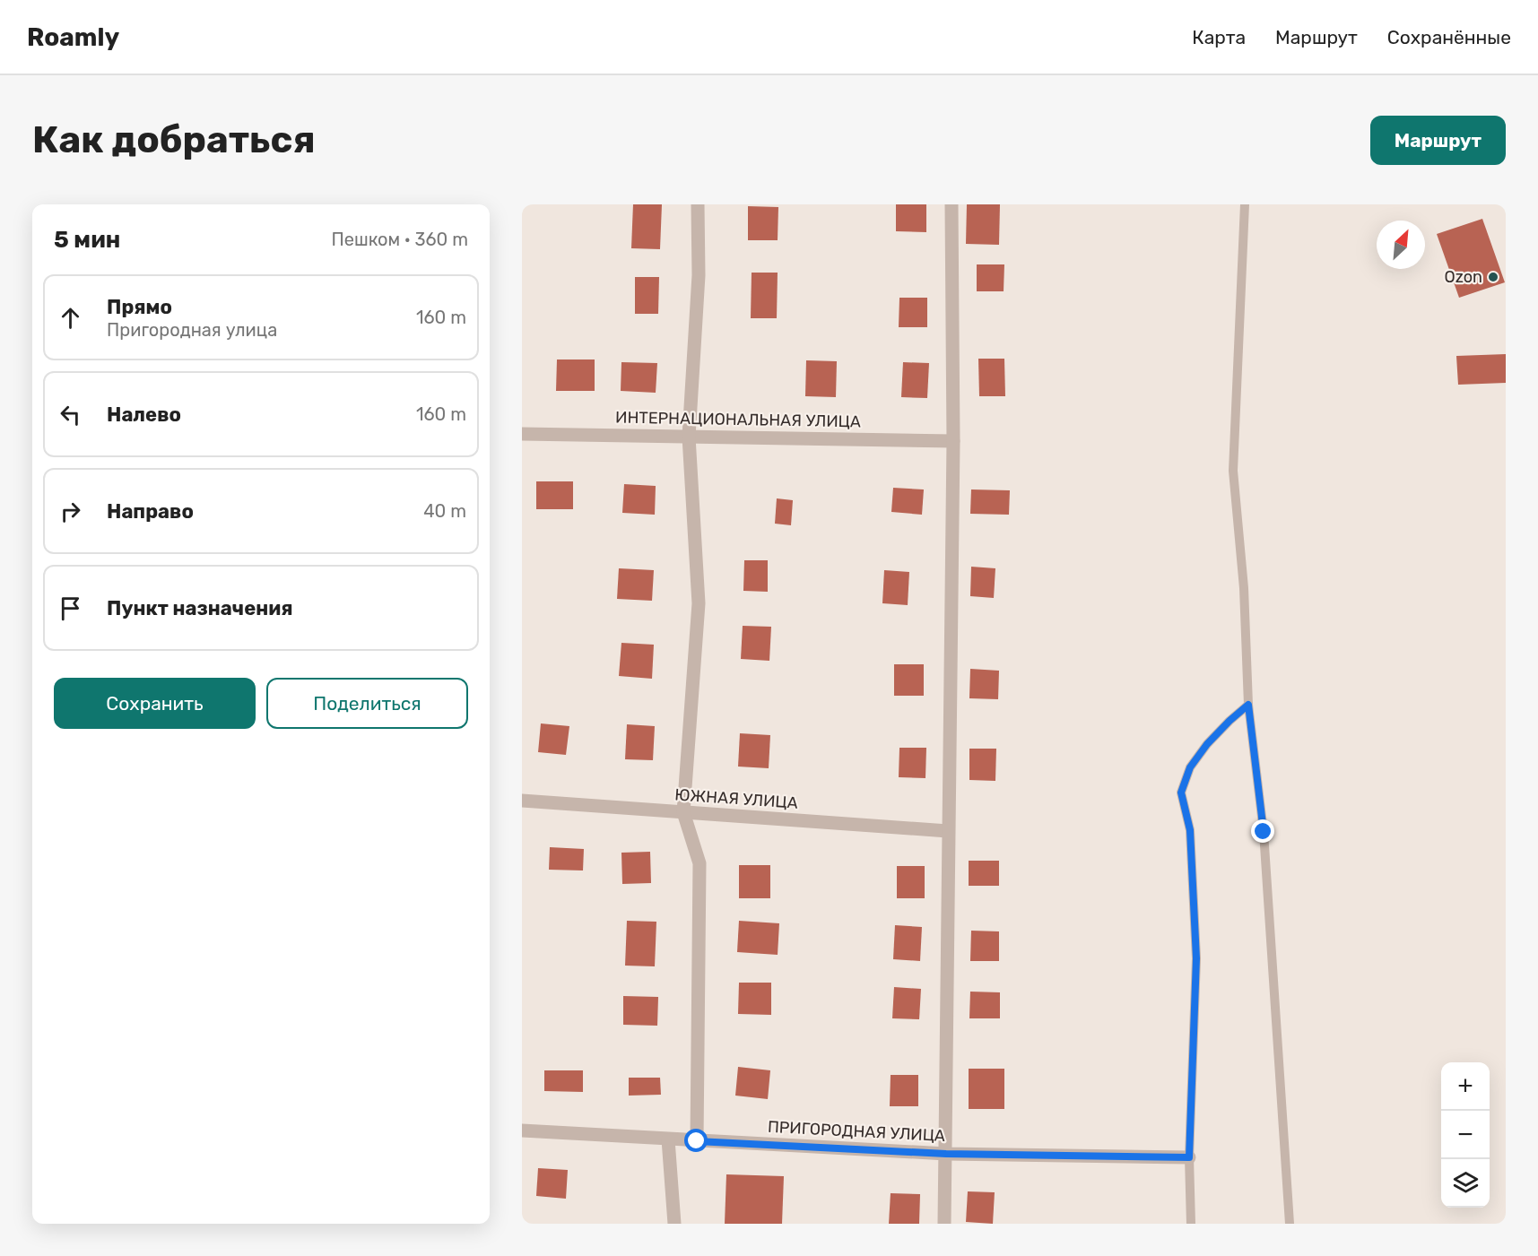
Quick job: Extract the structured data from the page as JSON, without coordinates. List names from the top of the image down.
{
  "streets": {
    "street": ["ИНТЕРНАЦИОНАЛЬНАЯ УЛИЦА", "ЮЖНАЯ УЛИЦА", "ПРИГОРОДНАЯ УЛИЦА"]
  },
  "places": ["Ozon"],
  "north": "top right",
  "page": {
    "header": "Roamly",
    "nav": ["Карта", "Маршрут", "Сохранённые"],
    "buttons": [
      "Маршрут",
      ["Сохранить", "Поделиться"]
    ],
    "title": "Как добраться",
    "heading": ["5 мин", "Пешком · 360 m"],
    "list": [
      ["Прямо", "Пригородная улица", "160 m"],
      ["Налево", "160 m"],
      ["Направо", "40 m"],
      "Пункт назначения"
    ],
    "map_buttons": ["+", "−"]
  }
}
